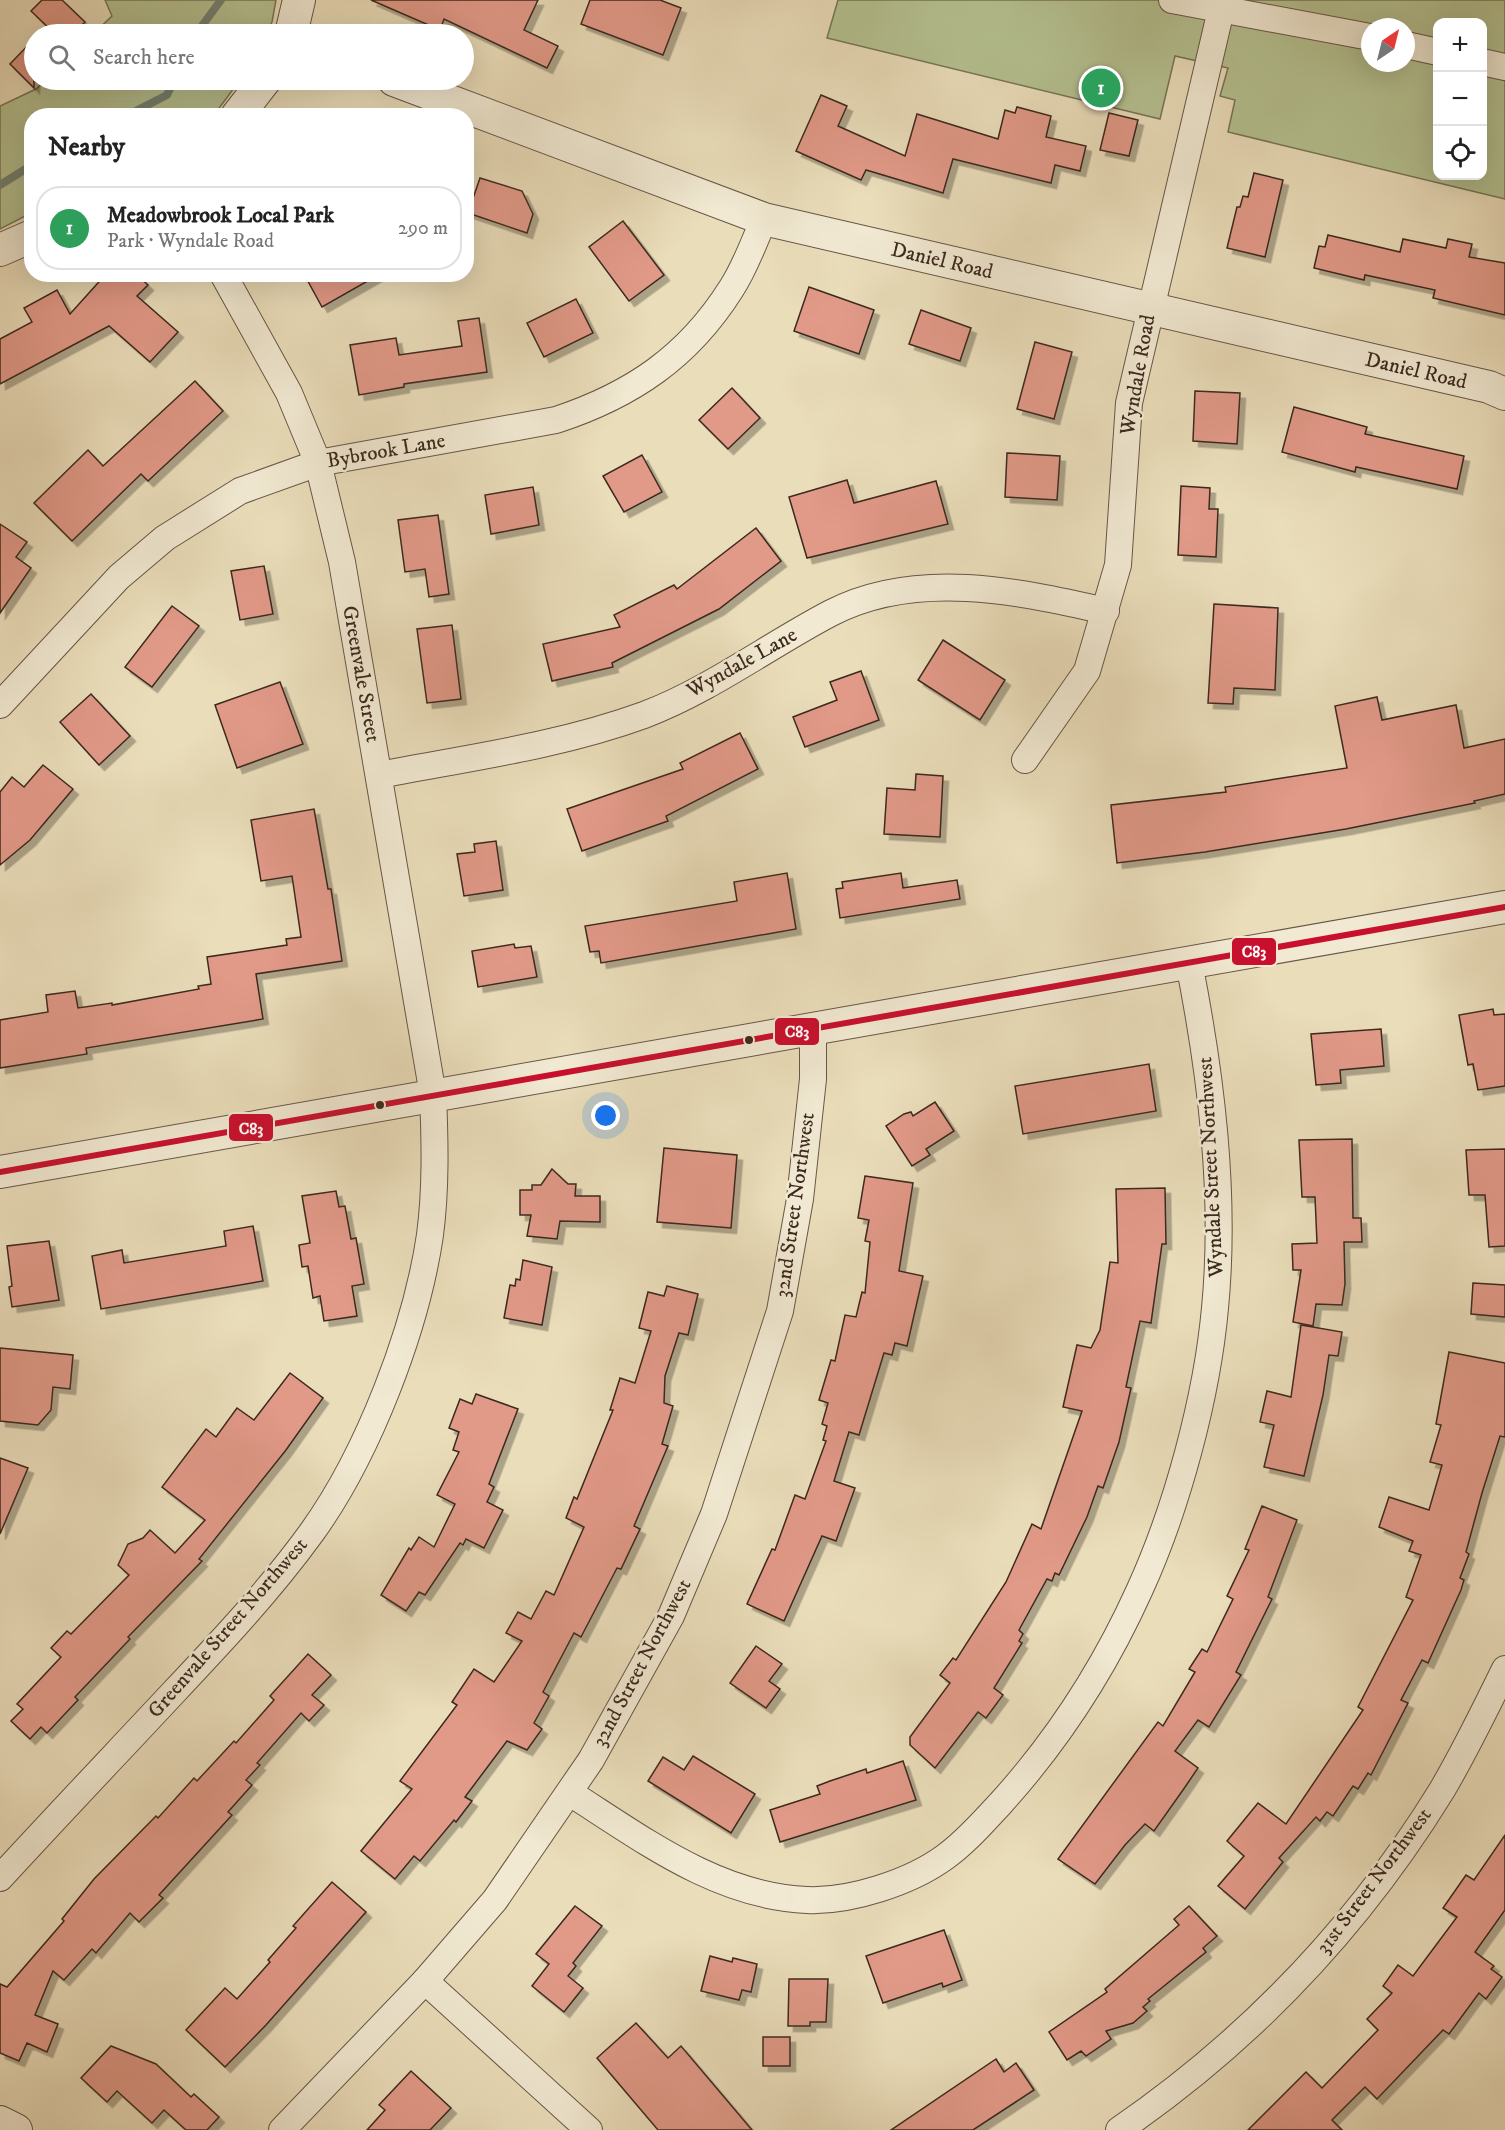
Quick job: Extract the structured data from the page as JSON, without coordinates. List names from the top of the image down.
{
  "streets": {
    "street": [
      "Daniel Road",
      "Wyndale Road",
      "Bybrook Lane",
      "Wyndale Lane",
      "Greenvale Street",
      "Wyndale Street Northwest",
      "32nd Street Northwest",
      "Greenvale Street Northwest",
      "31st Street Northwest"
    ]
  },
  "crossings": [
    ["Daniel Road", "Wyndale Road"],
    ["Daniel Road", "Bybrook Lane"],
    ["Wyndale Road", "Wyndale Lane"],
    ["Bybrook Lane", "Greenvale Street"],
    ["Wyndale Lane", "Greenvale Street"],
    ["Greenvale Street", "Greenvale Street Northwest"],
    ["Wyndale Street Northwest", "32nd Street Northwest"]
  ],
  "lines": ["transit line C83"],
  "north": "top right",
  "page": {
    "map_buttons": ["+", "−"],
    "search": "Search here",
    "pins": "1",
    "heading": "Nearby",
    "list": [
      {
        "mark": "1",
        "name": "Meadowbrook Local Park",
        "note": "Park · Wyndale Road",
        "value": "290 m"
      }
    ]
  }
}
